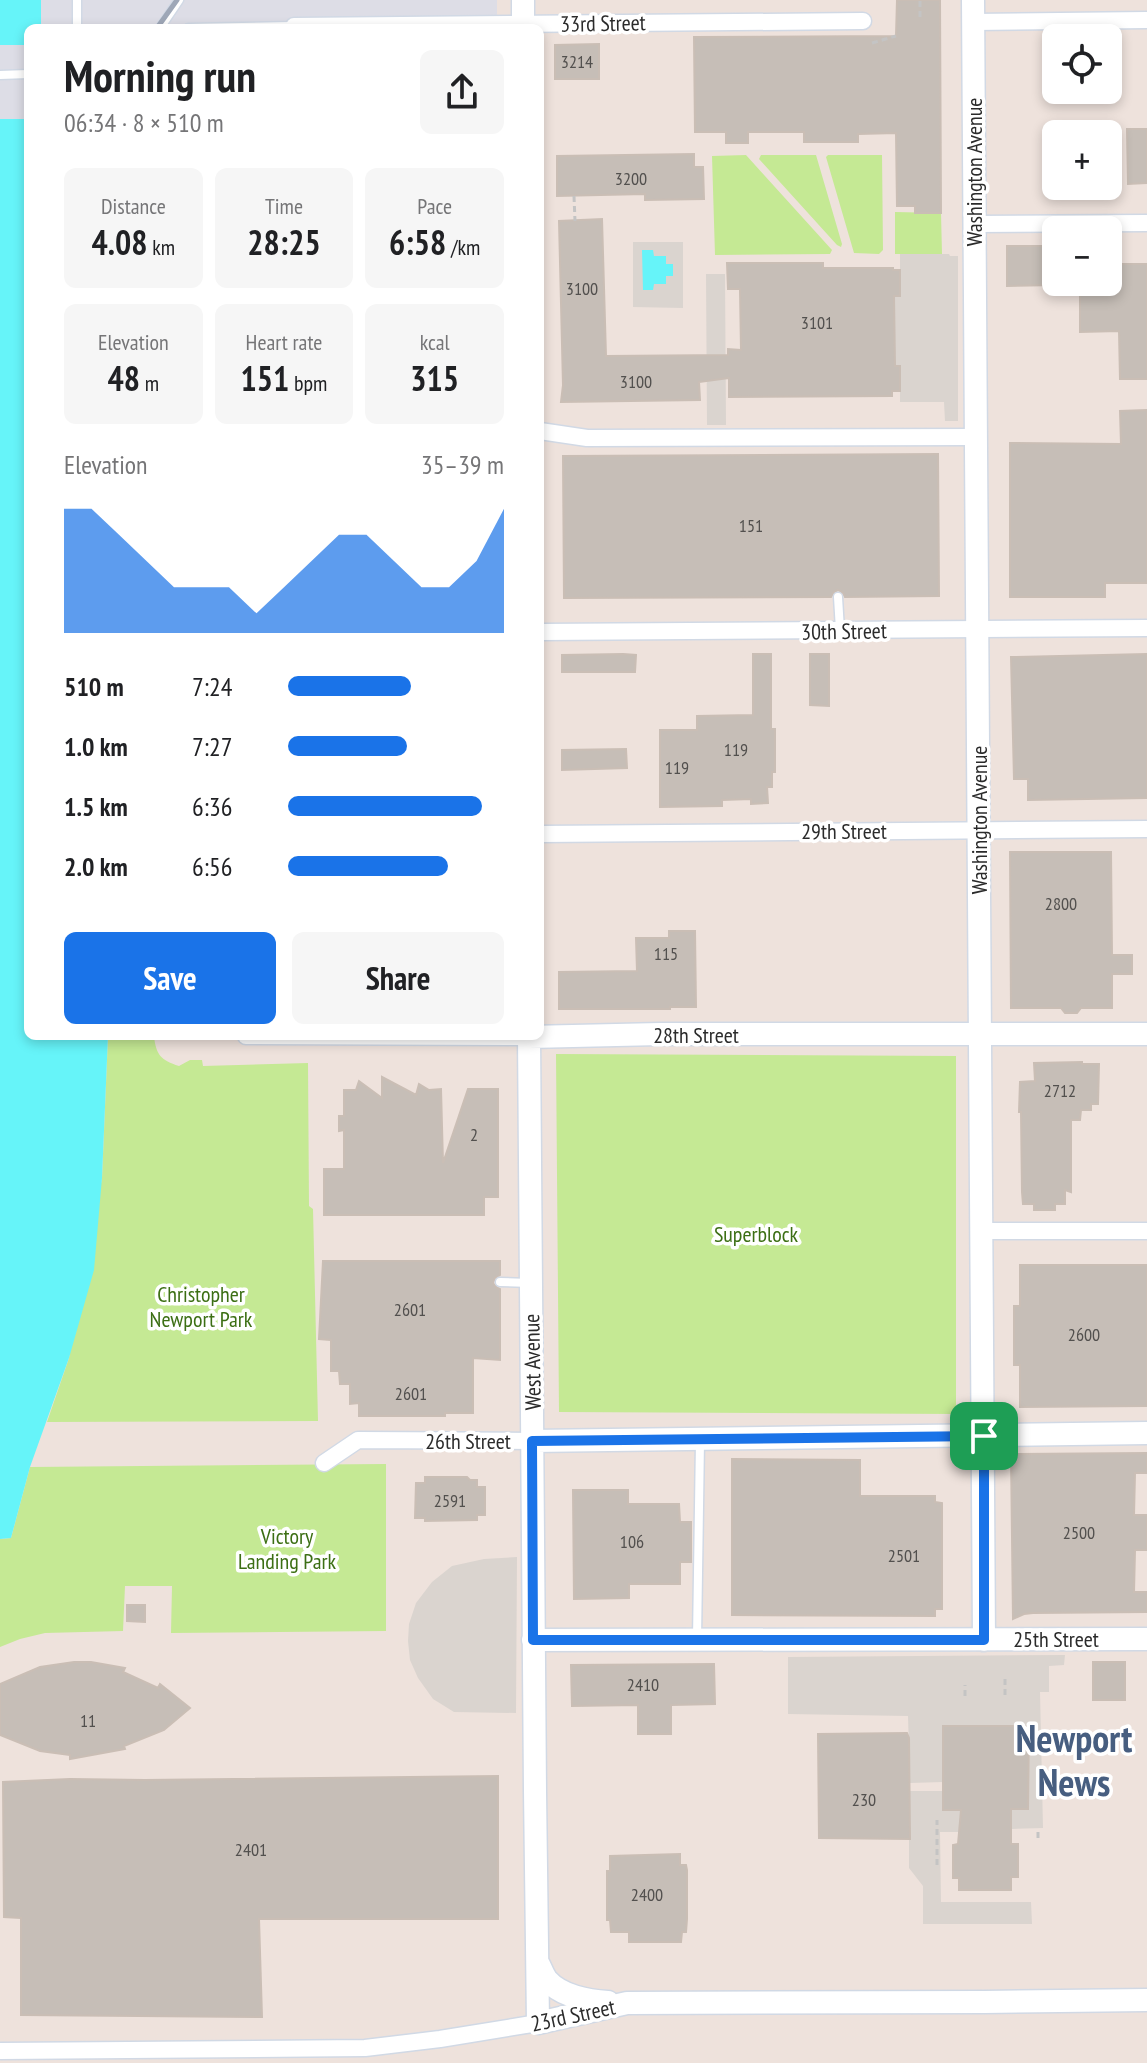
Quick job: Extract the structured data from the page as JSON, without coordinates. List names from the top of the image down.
{
  "streets": {
    "street": [
      "33rd Street",
      "Washington Avenue",
      "30th Street",
      "29th Street",
      "28th Street",
      "West Avenue",
      "26th Street",
      "25th Street",
      "23rd Street"
    ]
  },
  "crossings": [
    ["Washington Avenue", "30th Street"],
    ["Washington Avenue", "29th Street"],
    ["Washington Avenue", "28th Street"],
    ["Washington Avenue", "26th Street"],
    ["Washington Avenue", "25th Street"],
    ["West Avenue", "26th Street"],
    ["West Avenue", "25th Street"],
    ["West Avenue", "23rd Street"]
  ],
  "districts": ["Newport News"],
  "parks": ["Superblock", "Christopher Newport Park", "Victory Landing Park"],
  "house_numbers": [
    "3214",
    "3200",
    "3100",
    "3101",
    "3100",
    "151",
    "119",
    "119",
    "2800",
    "115",
    "2712",
    "2",
    "2601",
    "2600",
    "2601",
    "2591",
    "2500",
    "106",
    "2501",
    "2410",
    "11",
    "230",
    "2401",
    "2400"
  ],
  "page": {
    "map_buttons": ["+", "−"],
    "heading": ["Morning run", "06:34 · 8 × 510 m"],
    "stats": [
      ["Distance", "4.08 km"],
      ["Time", "28:25"],
      ["Pace", "6:58 /km"],
      ["Elevation", "48 m"],
      ["Heart rate", "151 bpm"],
      ["kcal", "315"]
    ],
    "chart": ["Elevation", "35–39 m"],
    "list": [
      {
        "name": "510 m",
        "note": "7:24"
      },
      {
        "name": "1.0 km",
        "note": "7:27"
      },
      {
        "name": "1.5 km",
        "note": "6:36"
      },
      {
        "name": "2.0 km",
        "note": "6:56"
      }
    ],
    "buttons": ["Save", "Share"]
  }
}
